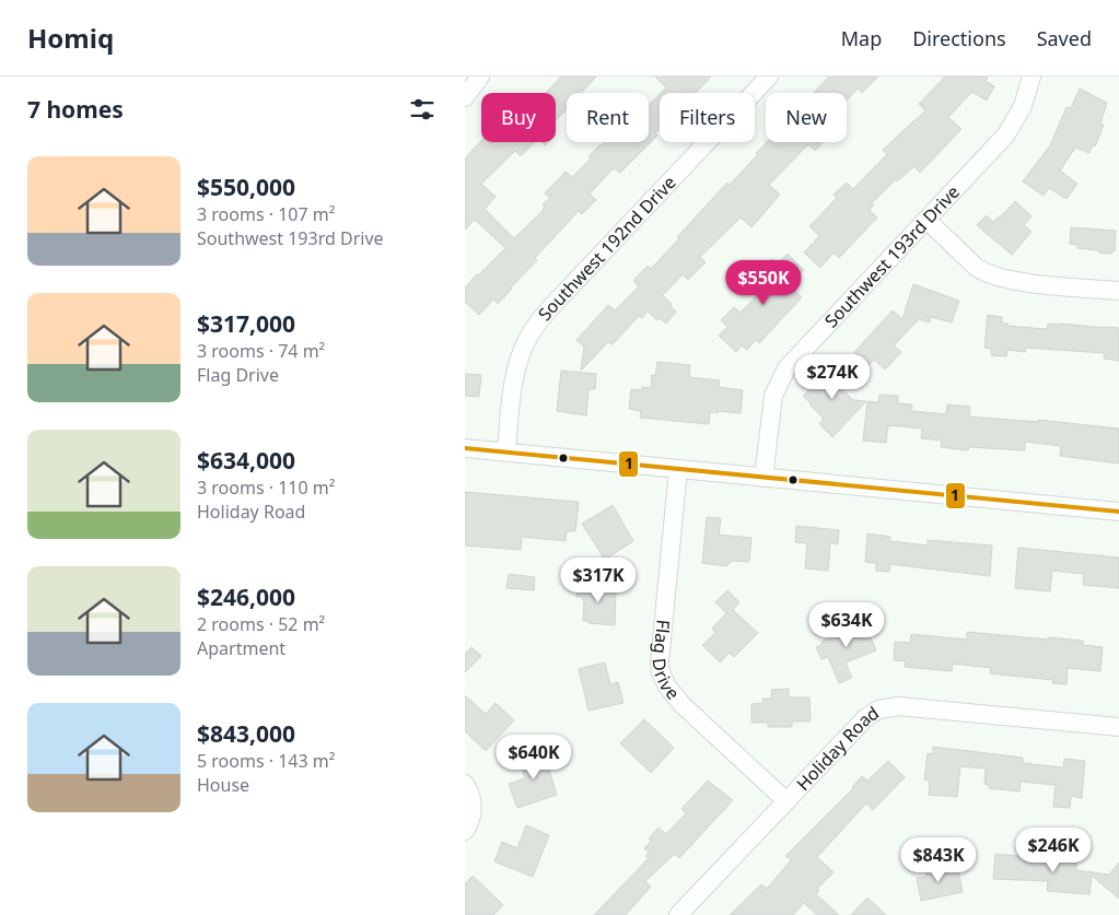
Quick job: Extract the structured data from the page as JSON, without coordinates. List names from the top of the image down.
{
  "streets": {
    "street": [
      "Southwest 192nd Drive",
      "Southwest 193rd Drive",
      "Flag Drive",
      "Holiday Road"
    ]
  },
  "crossings": [
    ["Flag Drive", "Holiday Road"]
  ],
  "lines": ["transit line 1"],
  "page": {
    "header": "Homiq",
    "nav": ["Map", "Directions", "Saved"],
    "heading": "7 homes",
    "chip": [
      "Buy",
      "Rent",
      "Filters",
      "New"
    ],
    "list": [
      {
        "name": "$550,000",
        "note": "3 rooms · 107 m² · Southwest 193rd Drive"
      },
      {
        "name": "$317,000",
        "note": "3 rooms · 74 m² · Flag Drive"
      },
      {
        "name": "$634,000",
        "note": "3 rooms · 110 m² · Holiday Road"
      },
      {
        "name": "$246,000",
        "note": "2 rooms · 52 m² · Apartment"
      },
      {
        "name": "$843,000",
        "note": "5 rooms · 143 m² · House"
      }
    ],
    "price": [
      "$550K",
      "$274K",
      "$317K",
      "$634K",
      "$640K",
      "$246K",
      "$843K"
    ]
  }
}
